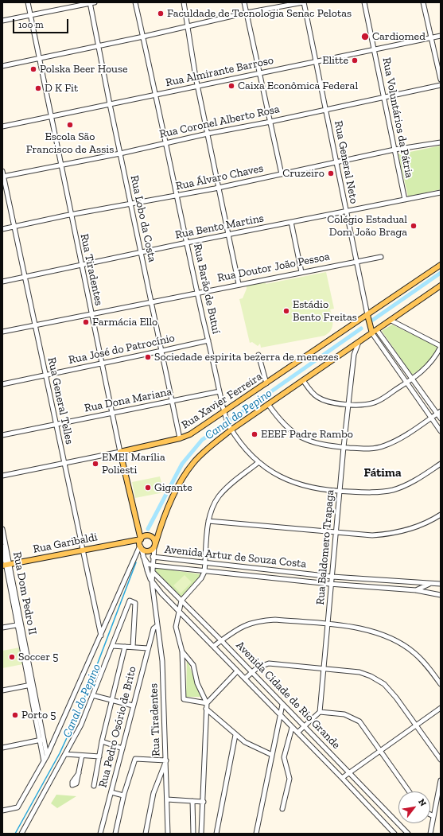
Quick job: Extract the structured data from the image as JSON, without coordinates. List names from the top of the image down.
{
  "streets": {
    "main road": [
      "Rua General Neto",
      "Rua Tiradentes",
      "Rua Xavier Ferreira",
      "Rua Garibaldi"
    ],
    "street": [
      "Rua Almirante Barroso",
      "Rua Voluntários da Pátria",
      "Rua Coronel Alberto Rosa",
      "Rua Álvaro Chaves",
      "Rua Lobo da Costa",
      "Rua Bento Martins",
      "Rua Doutor João Pessoa",
      "Rua Barão de Butuí",
      "Rua José do Patrocínio",
      "Rua Dona Mariana",
      "Rua General Telles",
      "Rua Baldomero Trapaga",
      "Avenida Artur de Souza Costa",
      "Rua Dom Pedro II",
      "Avenida Cidade de Rio Grande",
      "Rua Pedro Osório de Brito"
    ]
  },
  "crossings": [
    ["Rua Almirante Barroso", "Rua Voluntários da Pátria"],
    ["Rua Almirante Barroso", "Rua General Neto"],
    ["Rua Almirante Barroso", "Rua Lobo da Costa"],
    ["Rua Almirante Barroso", "Rua Tiradentes"],
    ["Rua Almirante Barroso", "Rua Barão de Butuí"],
    ["Rua Voluntários da Pátria", "Rua Coronel Alberto Rosa"],
    ["Rua Voluntários da Pátria", "Rua Álvaro Chaves"],
    ["Rua Voluntários da Pátria", "Rua Bento Martins"],
    ["Rua Coronel Alberto Rosa", "Rua General Neto"],
    ["Rua Coronel Alberto Rosa", "Rua Lobo da Costa"],
    ["Rua Coronel Alberto Rosa", "Rua Tiradentes"],
    ["Rua Coronel Alberto Rosa", "Rua Barão de Butuí"],
    ["Rua Coronel Alberto Rosa", "Rua General Telles"],
    ["Rua General Neto", "Rua Álvaro Chaves"],
    ["Rua General Neto", "Rua Bento Martins"],
    ["Rua General Neto", "Rua Doutor João Pessoa"],
    ["Rua General Neto", "Rua Xavier Ferreira"],
    ["Rua Álvaro Chaves", "Rua Lobo da Costa"],
    ["Rua Álvaro Chaves", "Rua Tiradentes"],
    ["Rua Álvaro Chaves", "Rua Barão de Butuí"],
    ["Rua Álvaro Chaves", "Rua General Telles"],
    ["Rua Lobo da Costa", "Rua Bento Martins"],
    ["Rua Lobo da Costa", "Rua Doutor João Pessoa"],
    ["Rua Lobo da Costa", "Rua José do Patrocínio"],
    ["Rua Lobo da Costa", "Rua Dona Mariana"],
    ["Rua Lobo da Costa", "Rua Xavier Ferreira"],
    ["Rua Bento Martins", "Rua Tiradentes"],
    ["Rua Bento Martins", "Rua Barão de Butuí"],
    ["Rua Bento Martins", "Rua General Telles"],
    ["Rua Doutor João Pessoa", "Rua Tiradentes"],
    ["Rua Doutor João Pessoa", "Rua Barão de Butuí"],
    ["Rua Doutor João Pessoa", "Rua General Telles"],
    ["Rua Tiradentes", "Rua José do Patrocínio"],
    ["Rua Tiradentes", "Rua Dona Mariana"],
    ["Rua Tiradentes", "Rua Xavier Ferreira"],
    ["Rua Tiradentes", "Rua Garibaldi"],
    ["Rua Tiradentes", "Avenida Artur de Souza Costa"],
    ["Rua Tiradentes", "Avenida Cidade de Rio Grande"],
    ["Rua Tiradentes", "Rua Pedro Osório de Brito"],
    ["Rua Barão de Butuí", "Rua José do Patrocínio"],
    ["Rua Barão de Butuí", "Rua Dona Mariana"],
    ["Rua Barão de Butuí", "Rua Xavier Ferreira"],
    ["Rua Barão de Butuí", "Rua Baldomero Trapaga"],
    ["Rua José do Patrocínio", "Rua General Telles"],
    ["Rua Dona Mariana", "Rua General Telles"],
    ["Rua General Telles", "Rua Xavier Ferreira"],
    ["Rua General Telles", "Rua Garibaldi"],
    ["Rua Garibaldi", "Rua Dom Pedro II"],
    ["Rua Baldomero Trapaga", "Avenida Artur de Souza Costa"]
  ],
  "districts": ["Fátima"],
  "water": ["Canal do Pepino"],
  "places": [
    "Faculdade de Tecnologia Senac Pelotas",
    "Cardiomed",
    "Elitte",
    "Polska Beer House",
    "Caixa Econômica Federal",
    "D K Fit",
    "Escola São Francisco de Assis",
    "Cruzeiro",
    "Colégio Estadual Dom João Braga",
    "Estádio Bento Freitas",
    "Farmácia Ello",
    "Sociedade espirita bezerra de menezes",
    "EEEF Padre Rambo",
    "EMEI Marília Poliesti",
    "Gigante",
    "Soccer 5",
    "Porto 5"
  ],
  "scale_bar": "100 m",
  "north": "top right"
}
